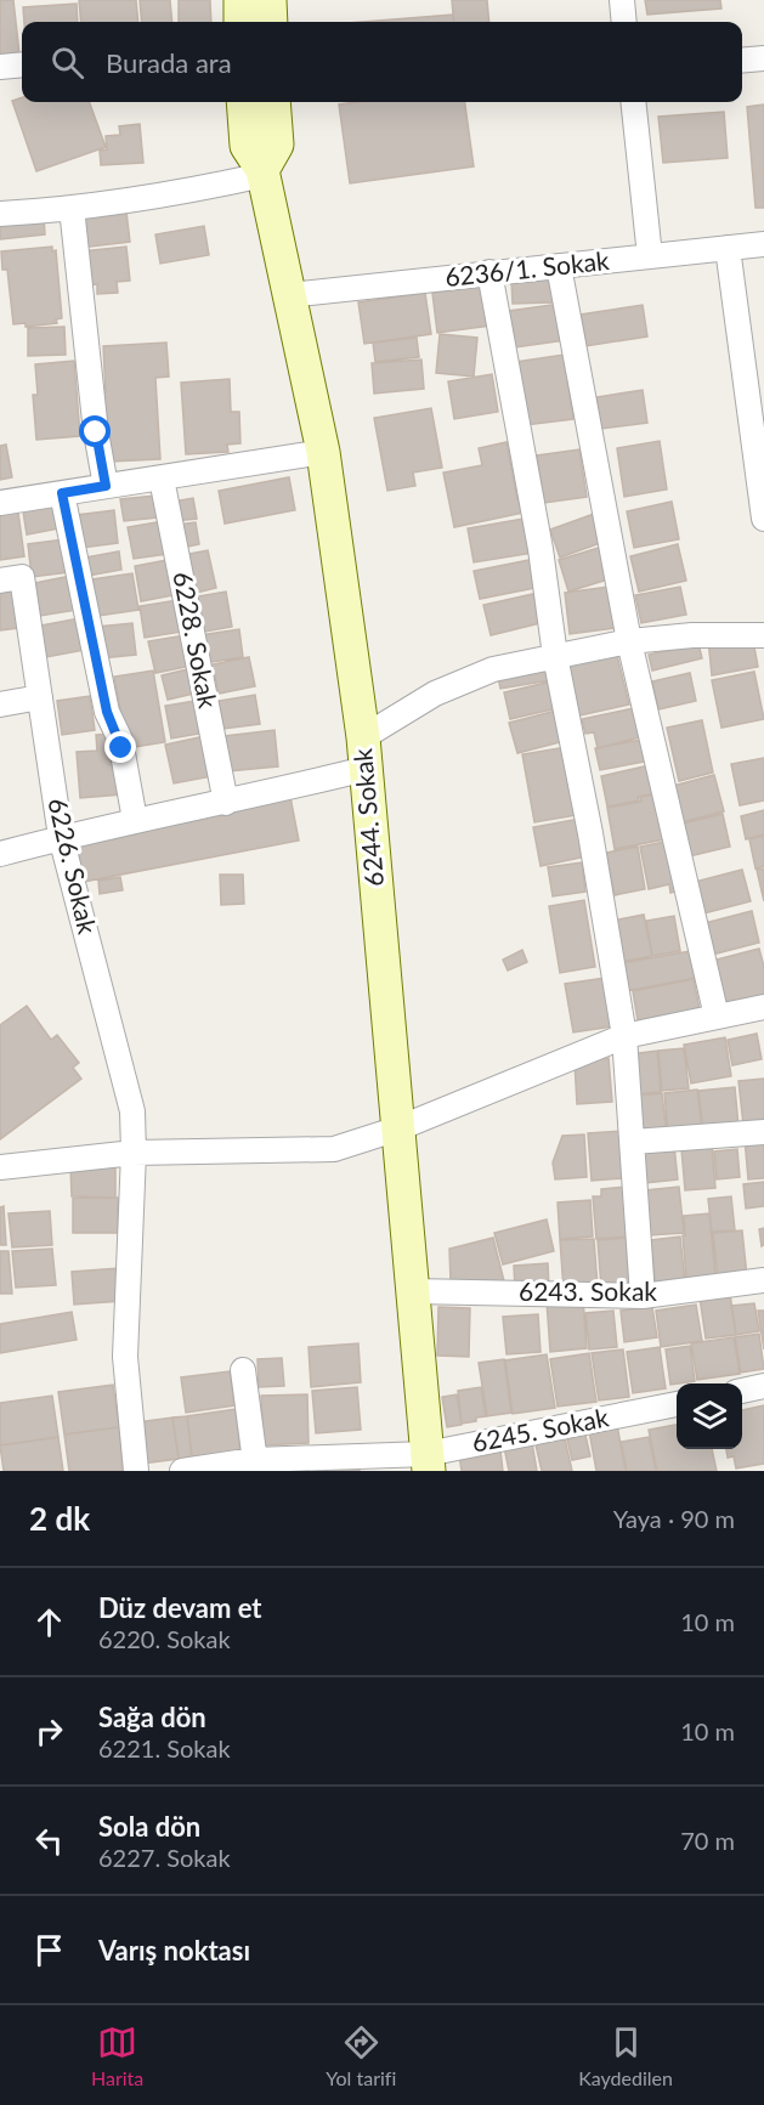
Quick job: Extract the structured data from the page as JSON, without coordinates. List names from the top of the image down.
{
  "streets": {
    "street": [
      "6236/1. Sokak",
      "6228. Sokak",
      "6244. Sokak",
      "6226. Sokak",
      "6243. Sokak",
      "6245. Sokak"
    ]
  },
  "crossings": [
    ["6236/1. Sokak", "6244. Sokak"],
    ["6244. Sokak", "6243. Sokak"],
    ["6244. Sokak", "6245. Sokak"]
  ],
  "page": {
    "search": "Burada ara",
    "heading": ["2 dk", "Yaya · 90 m"],
    "list": [
      ["Düz devam et", "6220. Sokak", "10 m"],
      ["Sağa dön", "6221. Sokak", "10 m"],
      ["Sola dön", "6227. Sokak", "70 m"],
      "Varış noktası"
    ],
    "nav": ["Harita", "Yol tarifi", "Kaydedilen"]
  }
}
